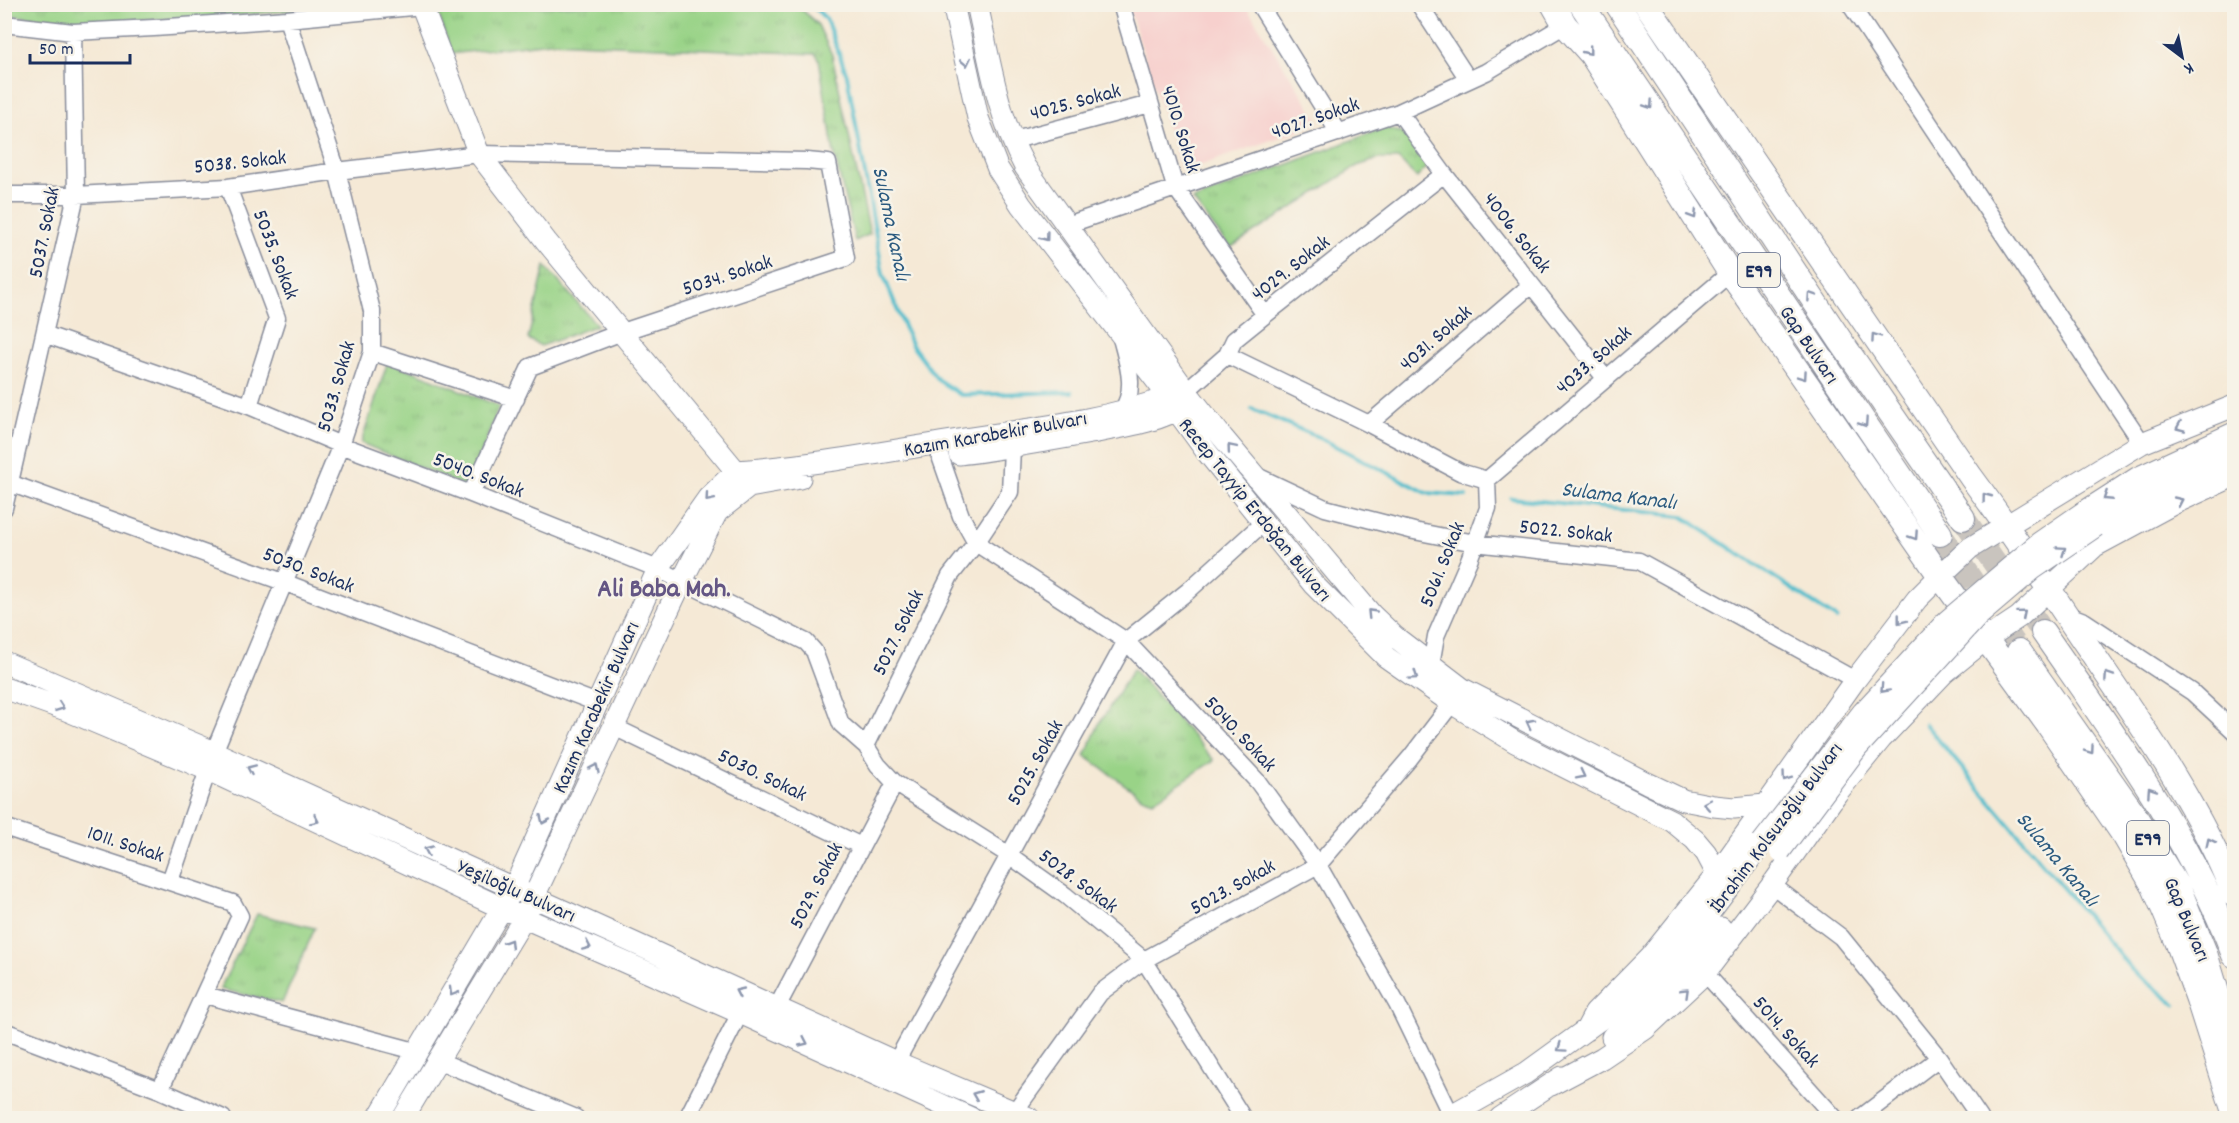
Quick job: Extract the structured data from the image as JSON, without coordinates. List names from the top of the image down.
{
  "streets": {
    "highway": ["E99", "Gap Bulvarı"],
    "main road": [
      "Kazım Karabekir Bulvarı",
      "Recep Tayyip Erdoğan Bulvarı",
      "İbrahim Kolsuzoğlu Bulvarı",
      "Yeşiloğlu Bulvarı"
    ],
    "street": [
      "4025. Sokak",
      "4027. Sokak",
      "4010. Sokak",
      "5038. Sokak",
      "5037. Sokak",
      "4006. Sokak",
      "5035. Sokak",
      "4029. Sokak",
      "5034. Sokak",
      "4031. Sokak",
      "4033. Sokak",
      "5033. Sokak",
      "5040. Sokak",
      "5022. Sokak",
      "5061. Sokak",
      "5030. Sokak",
      "5027. Sokak",
      "5025. Sokak",
      "1011. Sokak",
      "5028. Sokak",
      "5029. Sokak",
      "5023. Sokak",
      "5014. Sokak"
    ]
  },
  "crossings": [
    ["4025. Sokak", "4010. Sokak"],
    ["4025. Sokak", "Recep Tayyip Erdoğan Bulvarı"],
    ["4027. Sokak", "4010. Sokak"],
    ["4027. Sokak", "4006. Sokak"],
    ["4027. Sokak", "Recep Tayyip Erdoğan Bulvarı"],
    ["4010. Sokak", "4029. Sokak"],
    ["5038. Sokak", "5037. Sokak"],
    ["5038. Sokak", "5035. Sokak"],
    ["5038. Sokak", "5034. Sokak"],
    ["5038. Sokak", "5033. Sokak"],
    ["5037. Sokak", "5040. Sokak"],
    ["5037. Sokak", "5030. Sokak"],
    ["4006. Sokak", "4029. Sokak"],
    ["4006. Sokak", "4031. Sokak"],
    ["4006. Sokak", "4033. Sokak"],
    ["5035. Sokak", "5040. Sokak"],
    ["4029. Sokak", "Kazım Karabekir Bulvarı"],
    ["4029. Sokak", "Recep Tayyip Erdoğan Bulvarı"],
    ["5034. Sokak", "5040. Sokak"],
    ["4033. Sokak", "5061. Sokak"],
    ["5033. Sokak", "5040. Sokak"],
    ["5033. Sokak", "5030. Sokak"],
    ["5033. Sokak", "1011. Sokak"],
    ["5033. Sokak", "Yeşiloğlu Bulvarı"],
    ["Kazım Karabekir Bulvarı", "5040. Sokak"],
    ["Kazım Karabekir Bulvarı", "Recep Tayyip Erdoğan Bulvarı"],
    ["Kazım Karabekir Bulvarı", "5030. Sokak"],
    ["Kazım Karabekir Bulvarı", "5027. Sokak"],
    ["Kazım Karabekir Bulvarı", "Yeşiloğlu Bulvarı"],
    ["5040. Sokak", "5027. Sokak"],
    ["5040. Sokak", "5025. Sokak"],
    ["5040. Sokak", "İbrahim Kolsuzoğlu Bulvarı"],
    ["5040. Sokak", "5028. Sokak"],
    ["5040. Sokak", "5023. Sokak"],
    ["Recep Tayyip Erdoğan Bulvarı", "5022. Sokak"],
    ["Recep Tayyip Erdoğan Bulvarı", "5061. Sokak"],
    ["Recep Tayyip Erdoğan Bulvarı", "5025. Sokak"],
    ["Recep Tayyip Erdoğan Bulvarı", "5023. Sokak"],
    ["5022. Sokak", "5061. Sokak"],
    ["5030. Sokak", "5029. Sokak"],
    ["5027. Sokak", "5028. Sokak"],
    ["5025. Sokak", "5028. Sokak"],
    ["5025. Sokak", "Yeşiloğlu Bulvarı"],
    ["5028. Sokak", "5029. Sokak"],
    ["5028. Sokak", "5023. Sokak"],
    ["5029. Sokak", "Yeşiloğlu Bulvarı"],
    ["5023. Sokak", "Yeşiloğlu Bulvarı"]
  ],
  "districts": ["Ali Baba Mah."],
  "water": ["Sulama Kanalı"],
  "scale_bar": "50 m",
  "north": "bottom right"
}
